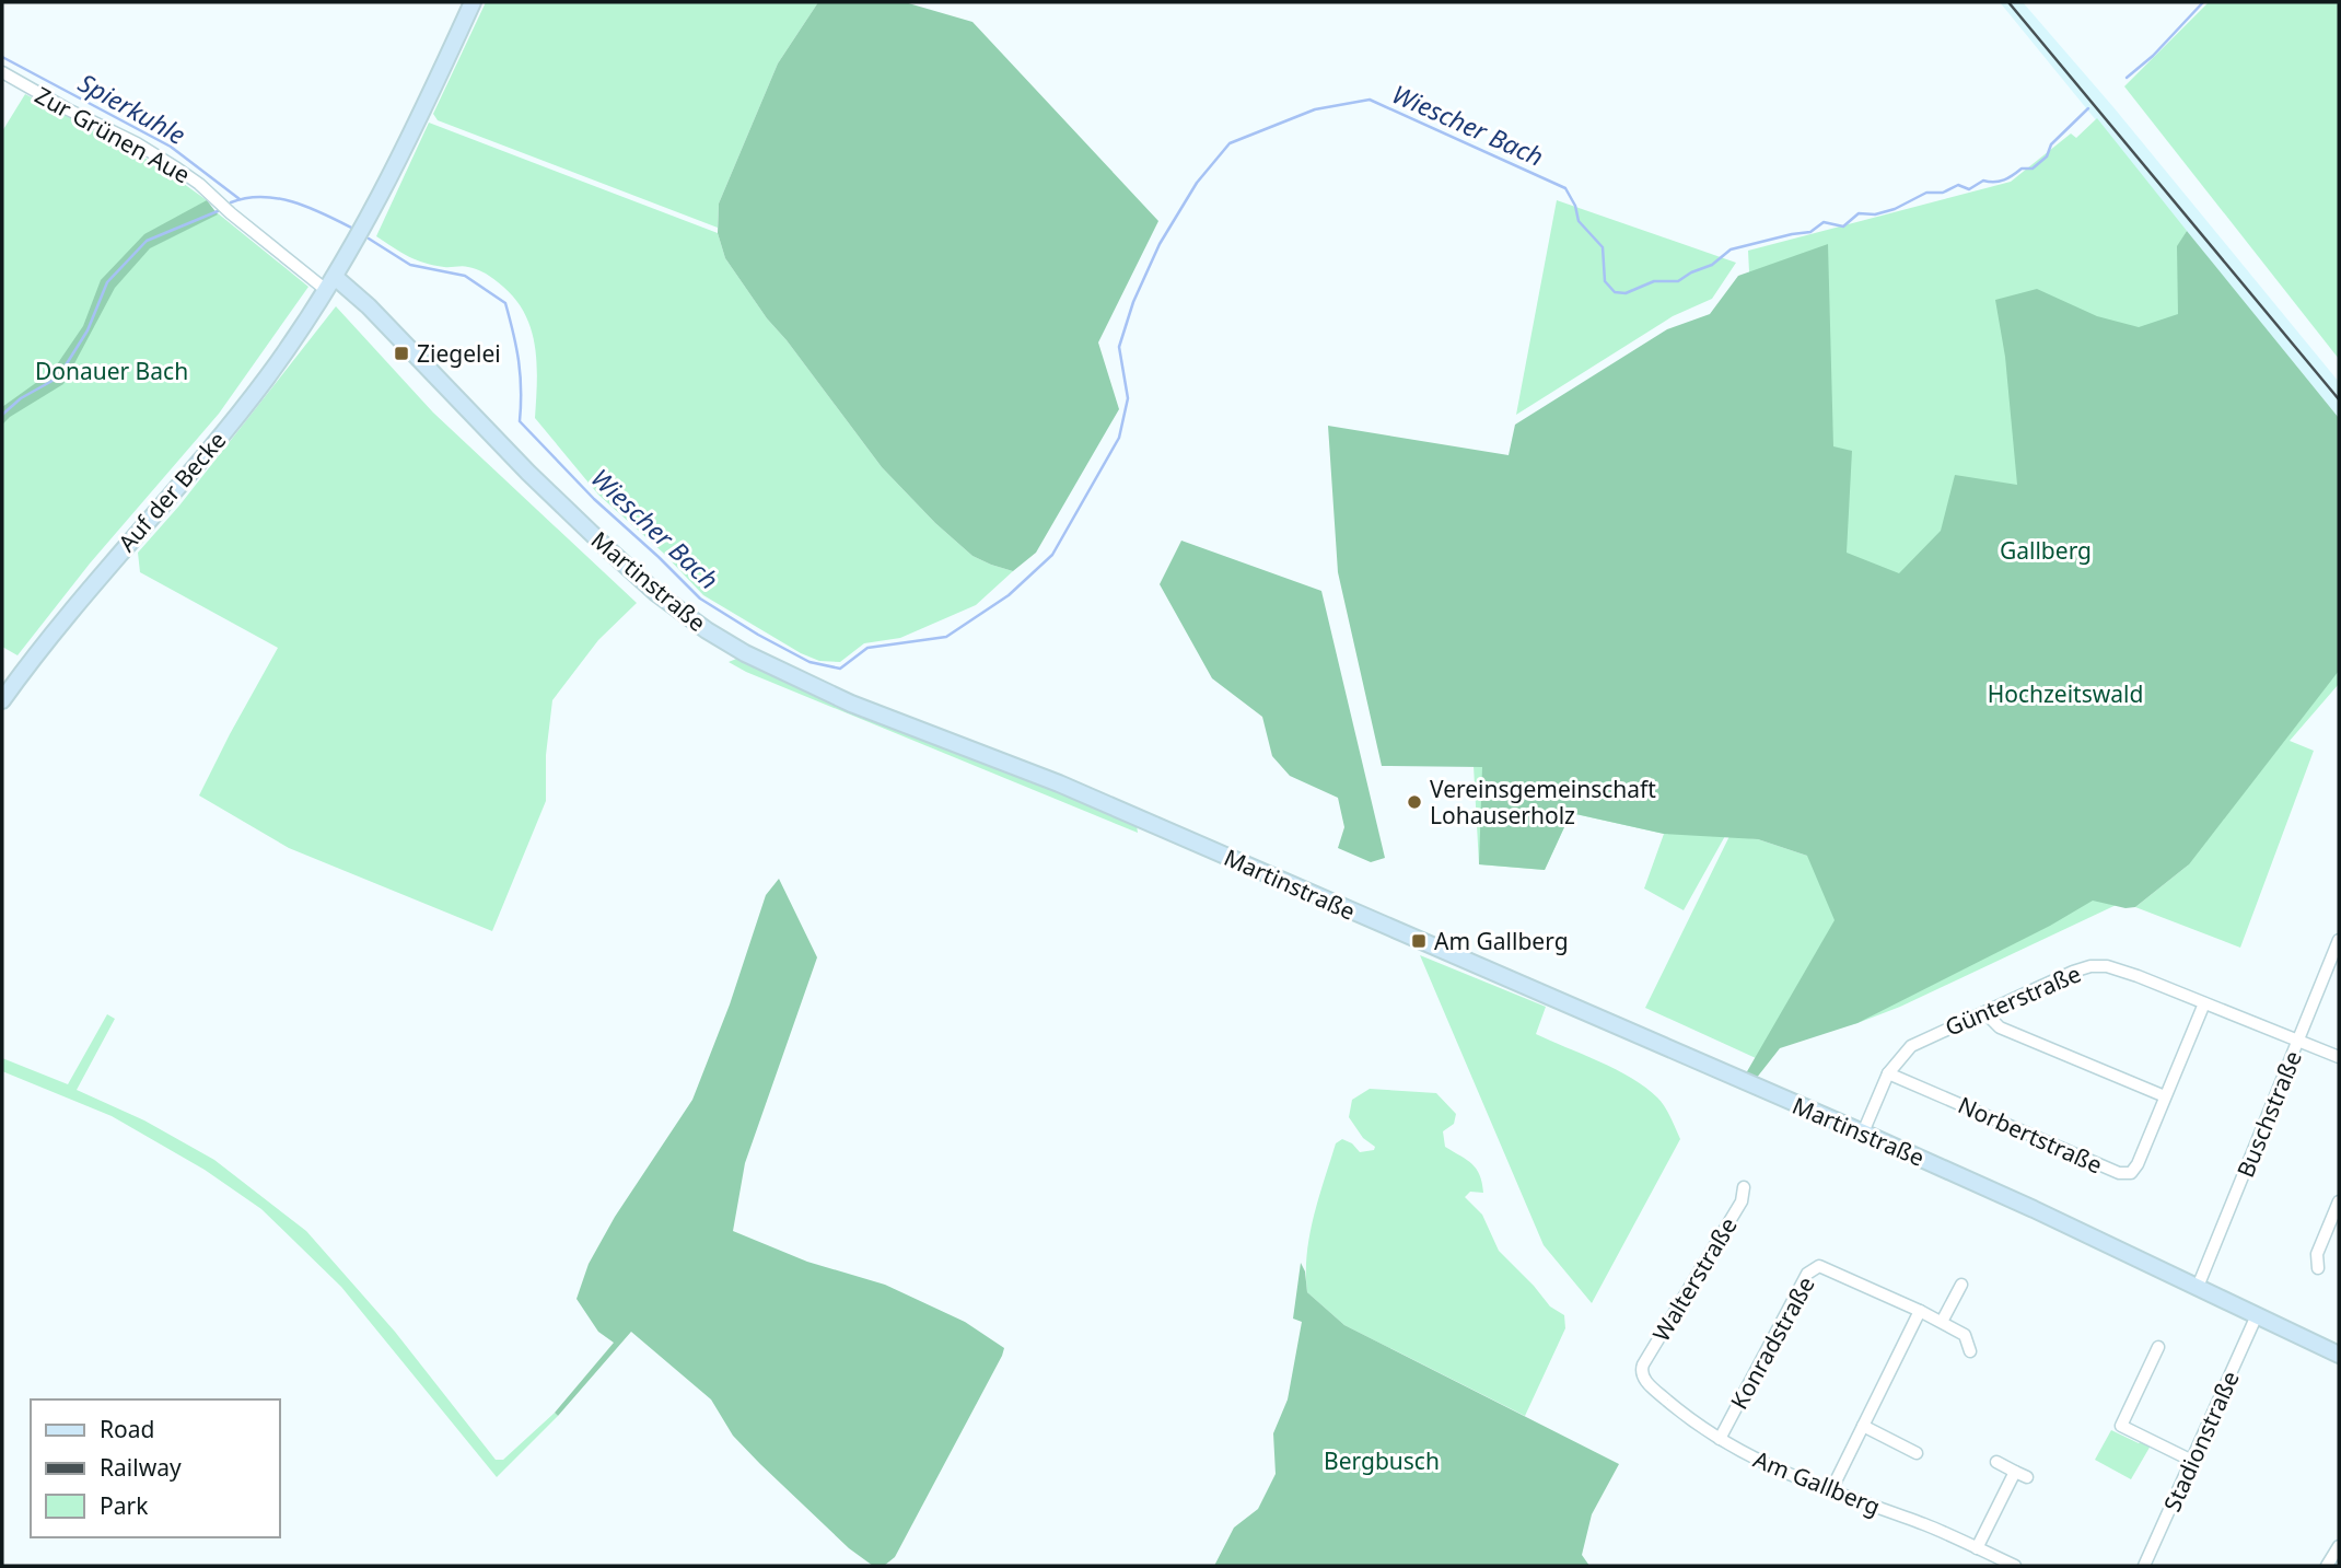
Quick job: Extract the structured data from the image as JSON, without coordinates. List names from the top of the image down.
{
  "streets": {
    "street": [
      "Zur Grünen Aue",
      "Auf der Becke",
      "Martinstraße",
      "Günterstraße",
      "Buschstraße",
      "Norbertstraße",
      "Walterstraße",
      "Konradstraße",
      "Stadionstraße",
      "Am Gallberg"
    ]
  },
  "crossings": [
    ["Zur Grünen Aue", "Auf der Becke"],
    ["Zur Grünen Aue", "Martinstraße"],
    ["Auf der Becke", "Martinstraße"],
    ["Martinstraße", "Günterstraße"],
    ["Martinstraße", "Buschstraße"],
    ["Martinstraße", "Stadionstraße"],
    ["Günterstraße", "Buschstraße"],
    ["Günterstraße", "Norbertstraße"],
    ["Walterstraße", "Am Gallberg"],
    ["Konradstraße", "Am Gallberg"]
  ],
  "water": ["Spierkuhle", "Wiescher Bach"],
  "parks": [
    "Donauer Bach",
    "Gallberg",
    "Hochzeitswald",
    "Bergbusch"
  ],
  "places": {
    "transit": ["Ziegelei", "Am Gallberg"],
    "other": ["Vereinsgemeinschaft Lohauserholz"]
  },
  "legend": ["Road", "Railway", "Park"]
}
